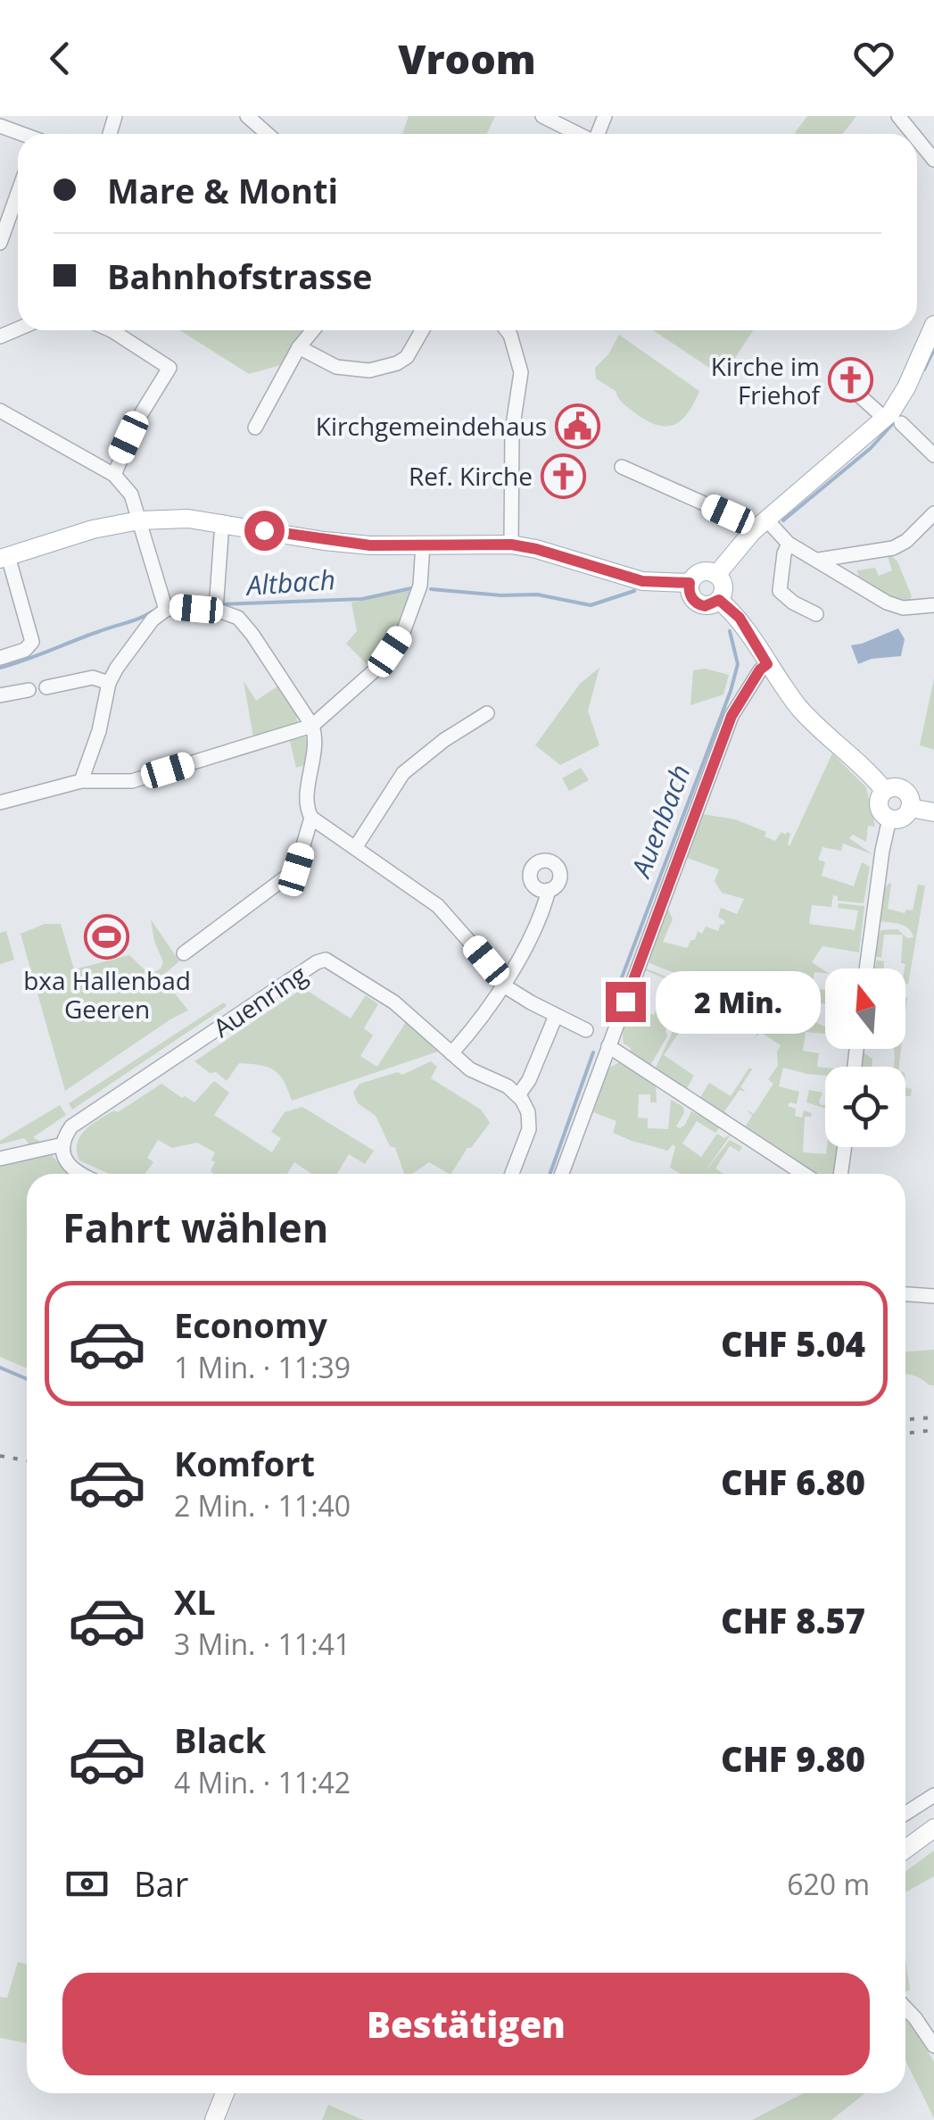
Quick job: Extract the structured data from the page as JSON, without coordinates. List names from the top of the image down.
{
  "streets": {
    "street": ["Auenring"]
  },
  "water": ["Altbach", "Auenbach"],
  "places": {
    "church": ["Kirche im Friehof", "Ref. Kirche"],
    "public building": ["Kirchgemeindehaus"],
    "sports": ["bxa Hallenbad Geeren"]
  },
  "north": "top",
  "page": {
    "header": "Vroom",
    "banner": ["Mare & Monti", "Bahnhofstrasse"],
    "bubble": "2 Min.",
    "heading": "Fahrt wählen",
    "list": [
      {
        "name": "Economy",
        "note": "1 Min. · 11:39",
        "value": "CHF 5.04"
      },
      {
        "name": "Komfort",
        "note": "2 Min. · 11:40",
        "value": "CHF 6.80"
      },
      {
        "name": "XL",
        "note": "3 Min. · 11:41",
        "value": "CHF 8.57"
      },
      {
        "name": "Black",
        "note": "4 Min. · 11:42",
        "value": "CHF 9.80"
      }
    ],
    "pay": ["Bar", "620 m"],
    "buttons": "Bestätigen"
  }
}
